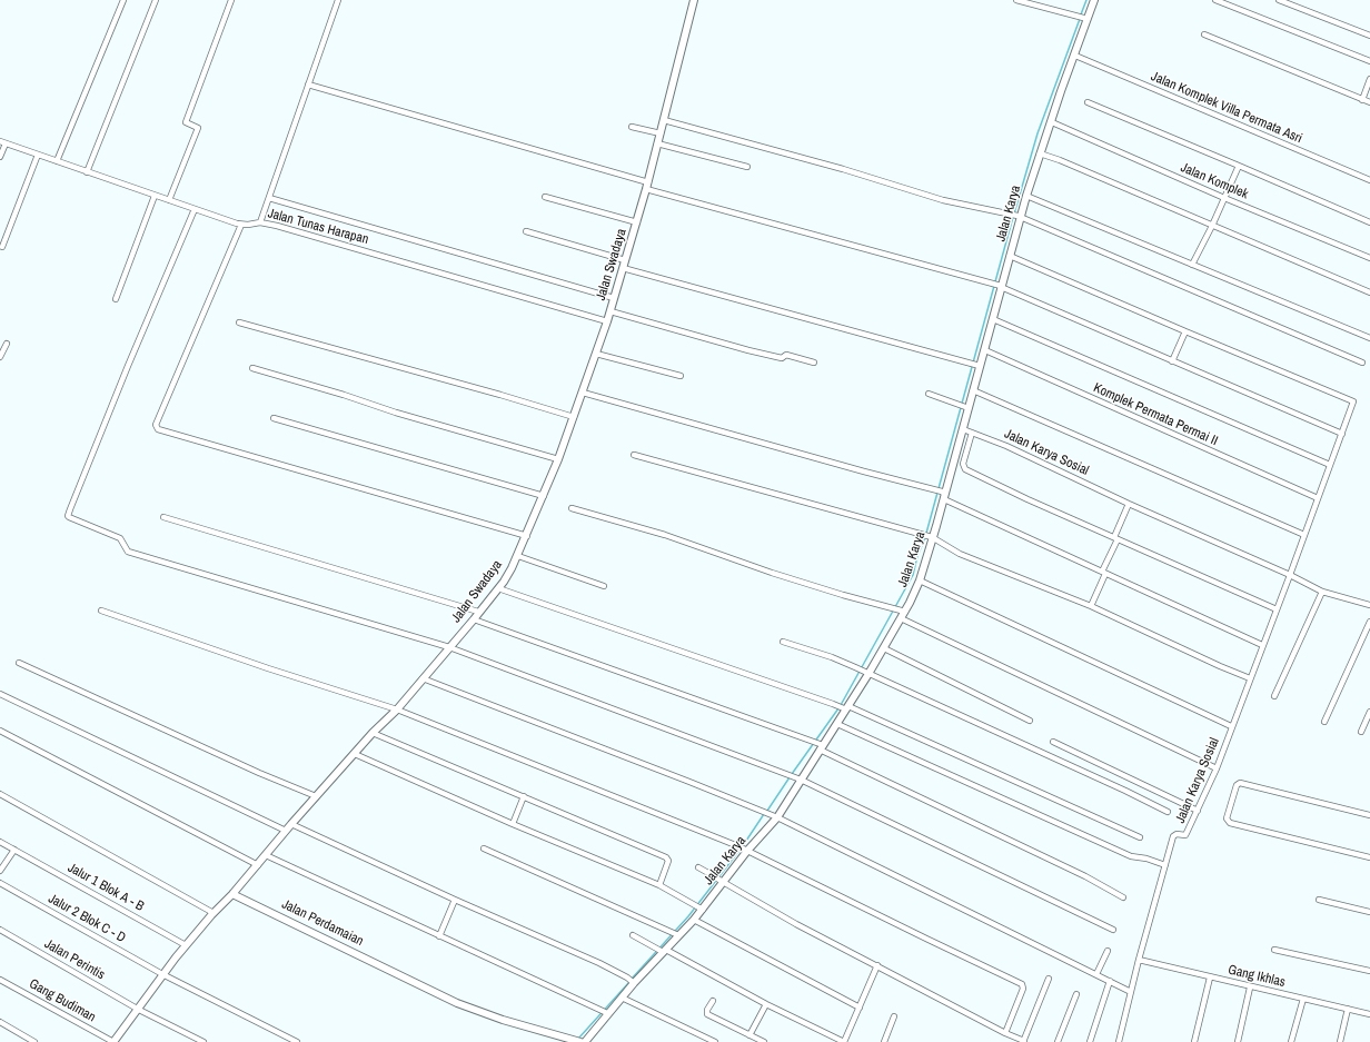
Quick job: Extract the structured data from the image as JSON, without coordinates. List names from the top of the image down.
{
  "streets": {
    "street": [
      "Jalan Komplek Villa Permata Asri",
      "Jalan Komplek",
      "Jalan Karya",
      "Jalan Tunas Harapan",
      "Jalan Swadaya",
      "Komplek Permata Permai II",
      "Jalan Karya Sosial",
      "Jalur 1 Blok A - B",
      "Jalur 2 Blok C - D",
      "Jalan Perdamaian",
      "Jalan Perintis",
      "Gang Ikhlas",
      "Gang Budiman"
    ]
  },
  "crossings": [
    ["Jalan Komplek Villa Permata Asri", "Jalan Karya"],
    ["Jalan Komplek", "Jalan Karya"],
    ["Jalan Karya", "Komplek Permata Permai II"],
    ["Jalan Karya", "Jalan Karya Sosial"],
    ["Jalan Tunas Harapan", "Jalan Swadaya"],
    ["Jalan Swadaya", "Jalan Perdamaian"],
    ["Jalan Karya Sosial", "Gang Ikhlas"]
  ]
}
